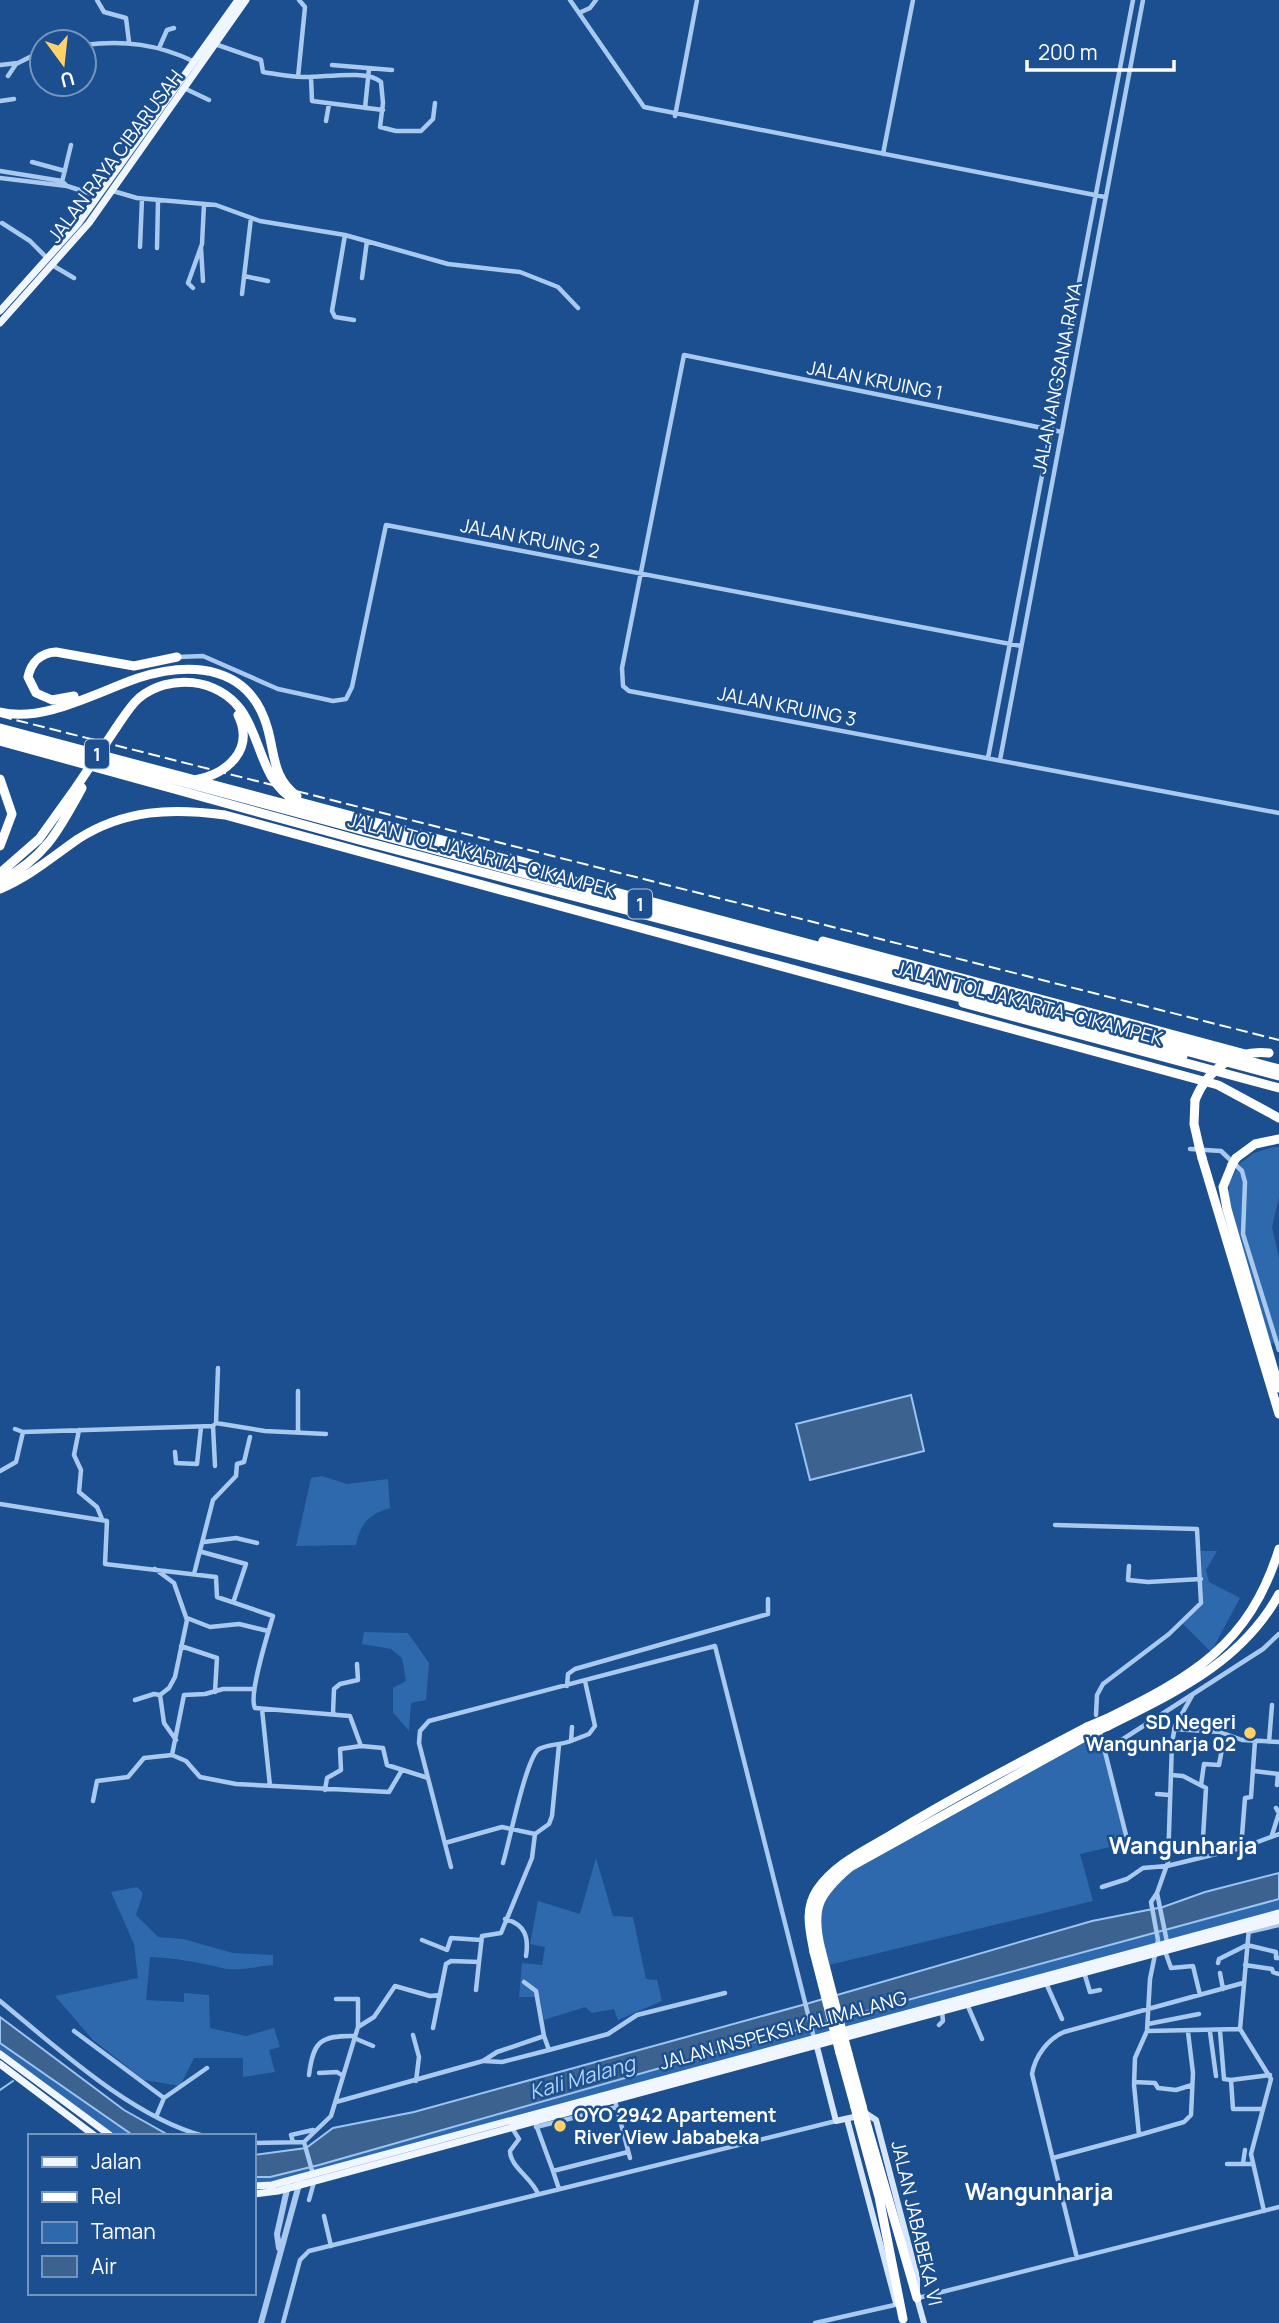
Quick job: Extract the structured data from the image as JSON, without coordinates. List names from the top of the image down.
{
  "streets": {
    "highway": ["1", "JALAN TOL JAKARTA–CIKAMPEK"],
    "main road": ["JALAN RAYA CIBARUSAH", "JALAN INSPEKSI KALIMALANG", "JALAN JABABEKA VI"],
    "street": [
      "JALAN ANGSANA RAYA",
      "JALAN KRUING 1",
      "JALAN KRUING 2",
      "JALAN KRUING 3"
    ]
  },
  "crossings": [
    ["JALAN ANGSANA RAYA", "JALAN KRUING 1"],
    ["JALAN ANGSANA RAYA", "JALAN KRUING 2"],
    ["JALAN ANGSANA RAYA", "JALAN KRUING 3"],
    ["JALAN KRUING 1", "JALAN KRUING 3"],
    ["JALAN KRUING 2", "JALAN KRUING 3"],
    ["1", "JALAN TOL JAKARTA–CIKAMPEK"]
  ],
  "districts": ["Wangunharja", "Wangunharja"],
  "water": ["Kali Malang"],
  "places": ["SD Negeri Wangunharja 02", "OYO 2942 Apartement River View Jababeka"],
  "legend": [
    "Jalan",
    "Rel",
    "Taman",
    "Air"
  ],
  "scale_bar": "200 m",
  "north": "bottom"
}
